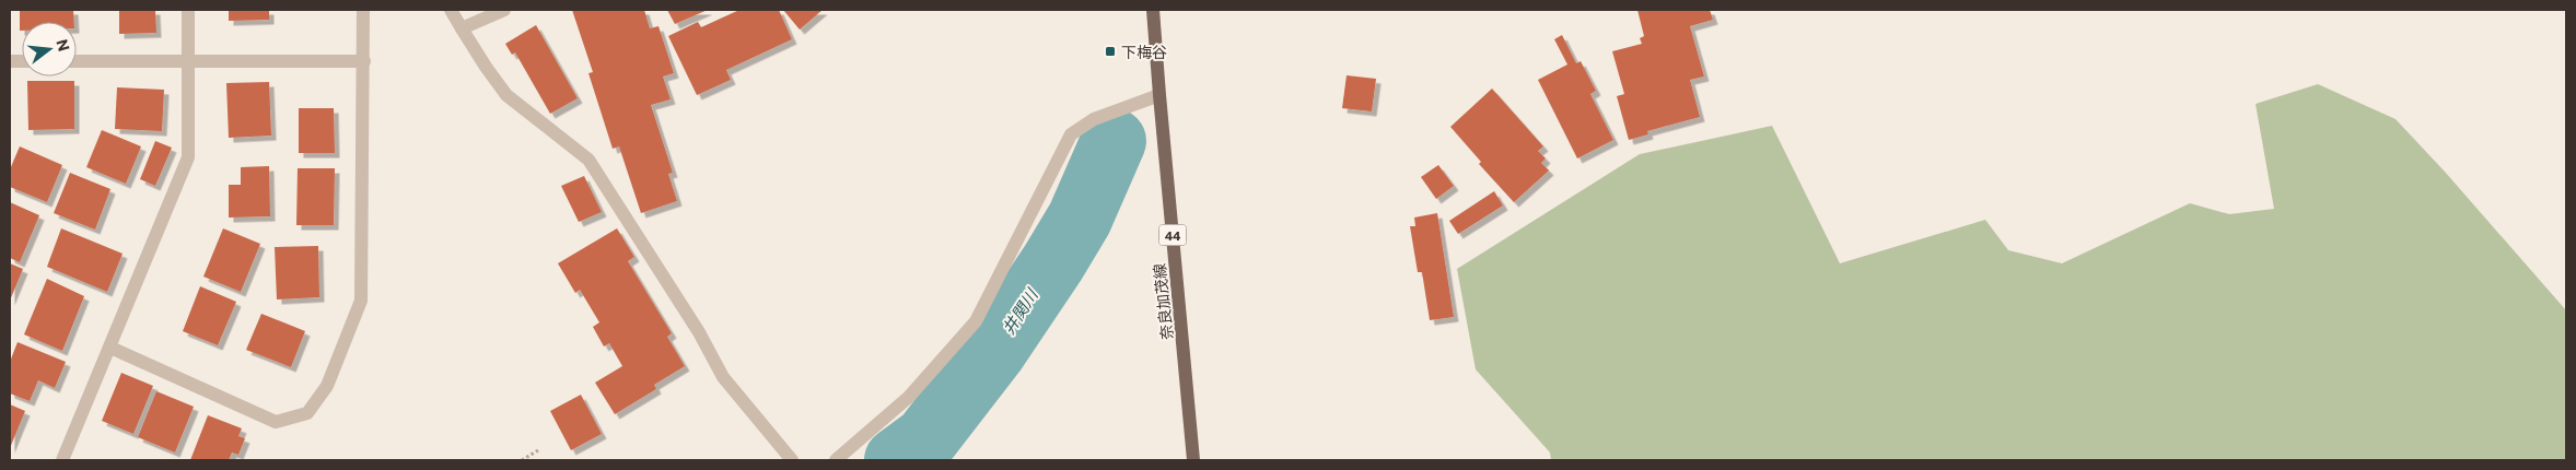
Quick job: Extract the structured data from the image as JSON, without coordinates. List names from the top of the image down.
{
  "streets": {
    "main road": ["44", "奈良加茂線"]
  },
  "water": ["井関川"],
  "places": {
    "transit": ["下梅谷"]
  },
  "north": "right"
}
